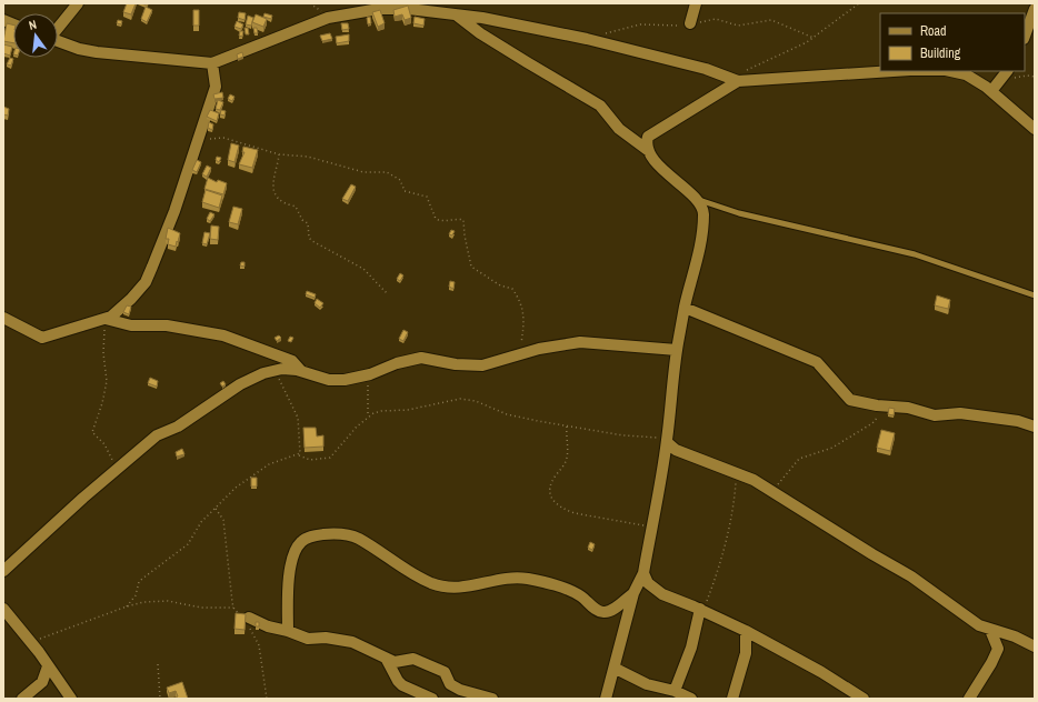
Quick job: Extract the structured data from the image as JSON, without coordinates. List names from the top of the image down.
{
  "legend": ["Road", "Building"],
  "north": "top"
}
